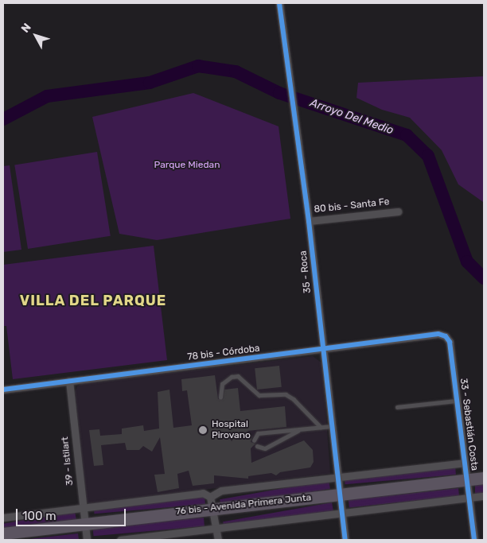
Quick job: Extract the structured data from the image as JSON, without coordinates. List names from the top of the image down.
{
  "streets": {
    "highway": ["76 bis - Avenida Primera Junta"],
    "street": [
      "80 bis - Santa Fe",
      "35 - Roca",
      "78 bis - Córdoba",
      "33 - Sebastián Costa",
      "39 - Istilart"
    ]
  },
  "crossings": [
    ["80 bis - Santa Fe", "35 - Roca"],
    ["35 - Roca", "78 bis - Córdoba"],
    ["35 - Roca", "76 bis - Avenida Primera Junta"],
    ["78 bis - Córdoba", "33 - Sebastián Costa"],
    ["78 bis - Córdoba", "39 - Istilart"],
    ["33 - Sebastián Costa", "76 bis - Avenida Primera Junta"],
    ["39 - Istilart", "76 bis - Avenida Primera Junta"]
  ],
  "districts": ["VILLA DEL PARQUE"],
  "water": ["Arroyo Del Medio"],
  "parks": ["Parque Miedan"],
  "places": ["Hospital Pirovano"],
  "scale_bar": "100 m",
  "north": "top left"
}
